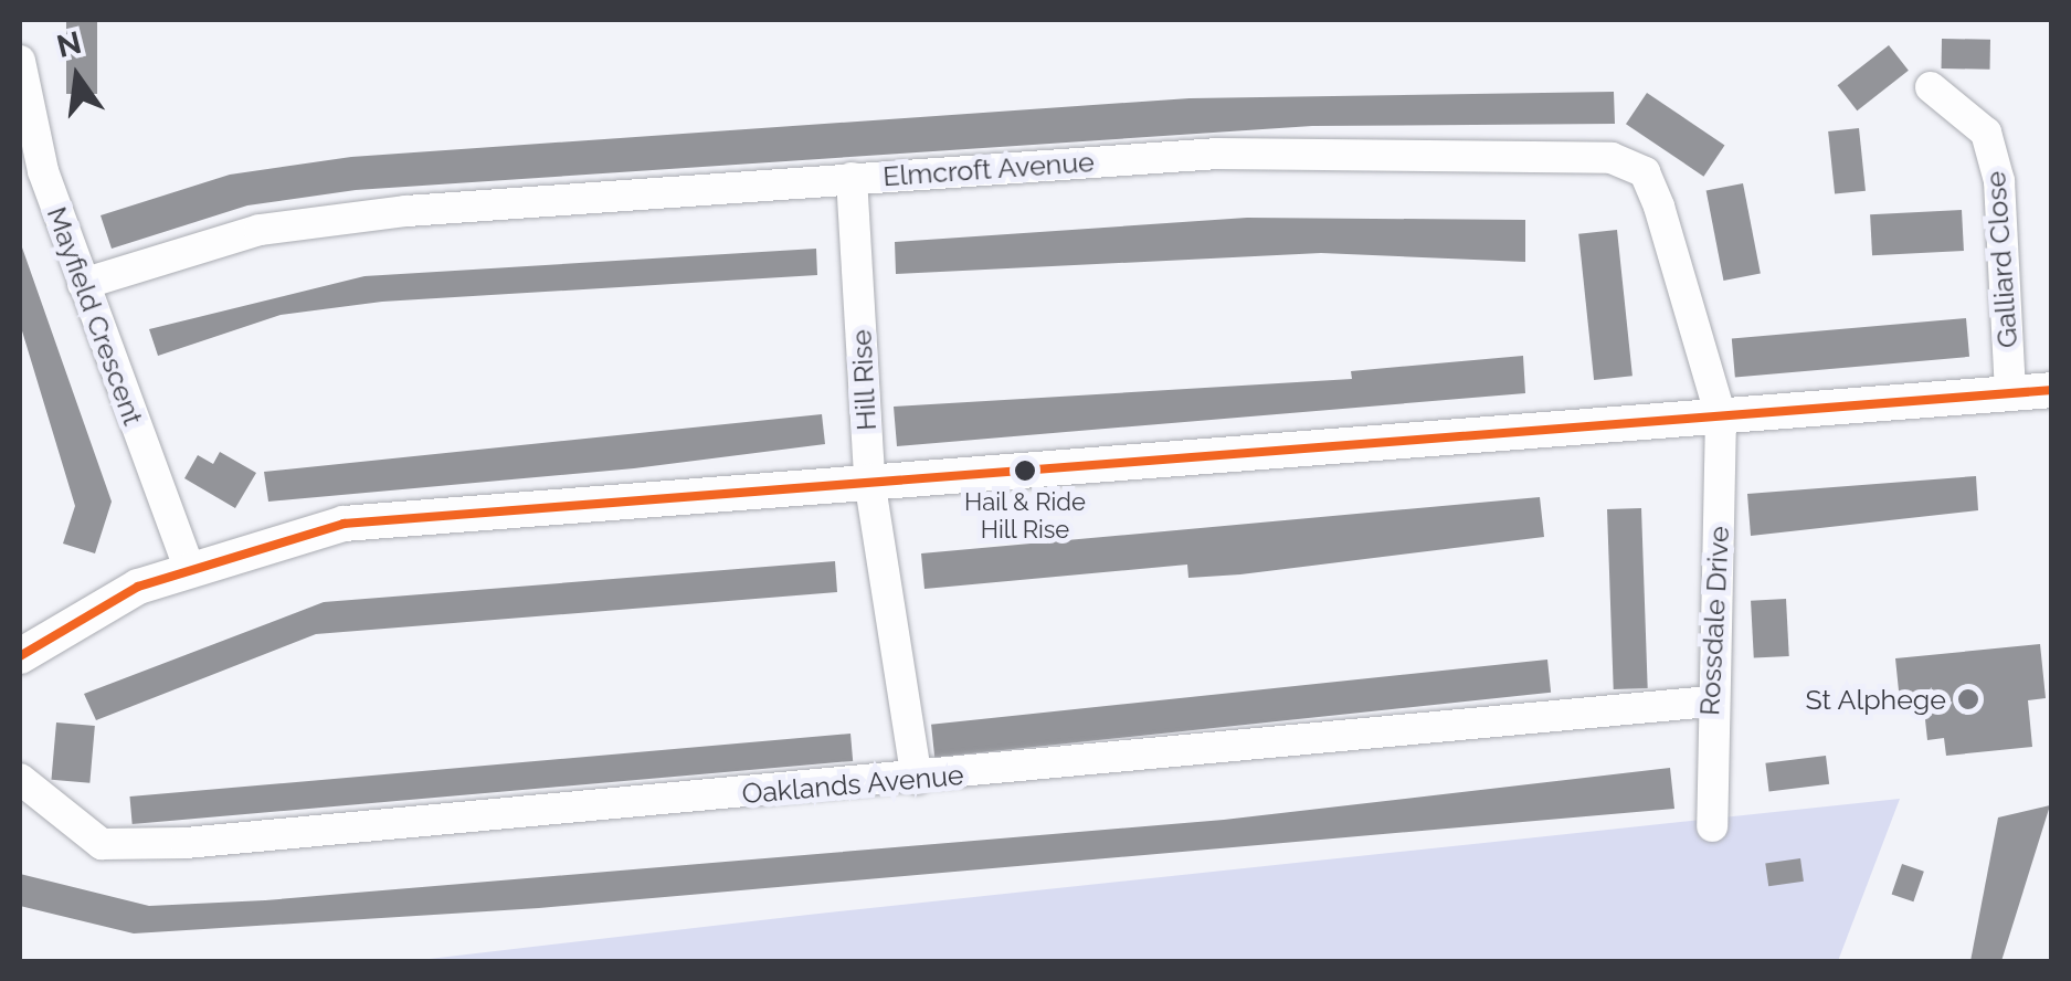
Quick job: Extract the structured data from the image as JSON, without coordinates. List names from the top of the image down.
{
  "streets": {
    "street": [
      "Elmcroft Avenue",
      "Galliard Close",
      "Mayfield Crescent",
      "Hill Rise",
      "Rossdale Drive",
      "Oaklands Avenue"
    ]
  },
  "crossings": [
    ["Elmcroft Avenue", "Mayfield Crescent"],
    ["Elmcroft Avenue", "Hill Rise"],
    ["Elmcroft Avenue", "Rossdale Drive"],
    ["Hill Rise", "Oaklands Avenue"],
    ["Rossdale Drive", "Oaklands Avenue"]
  ],
  "places": ["Hail & Ride Hill Rise", "St Alphege"],
  "north": "top"
}
